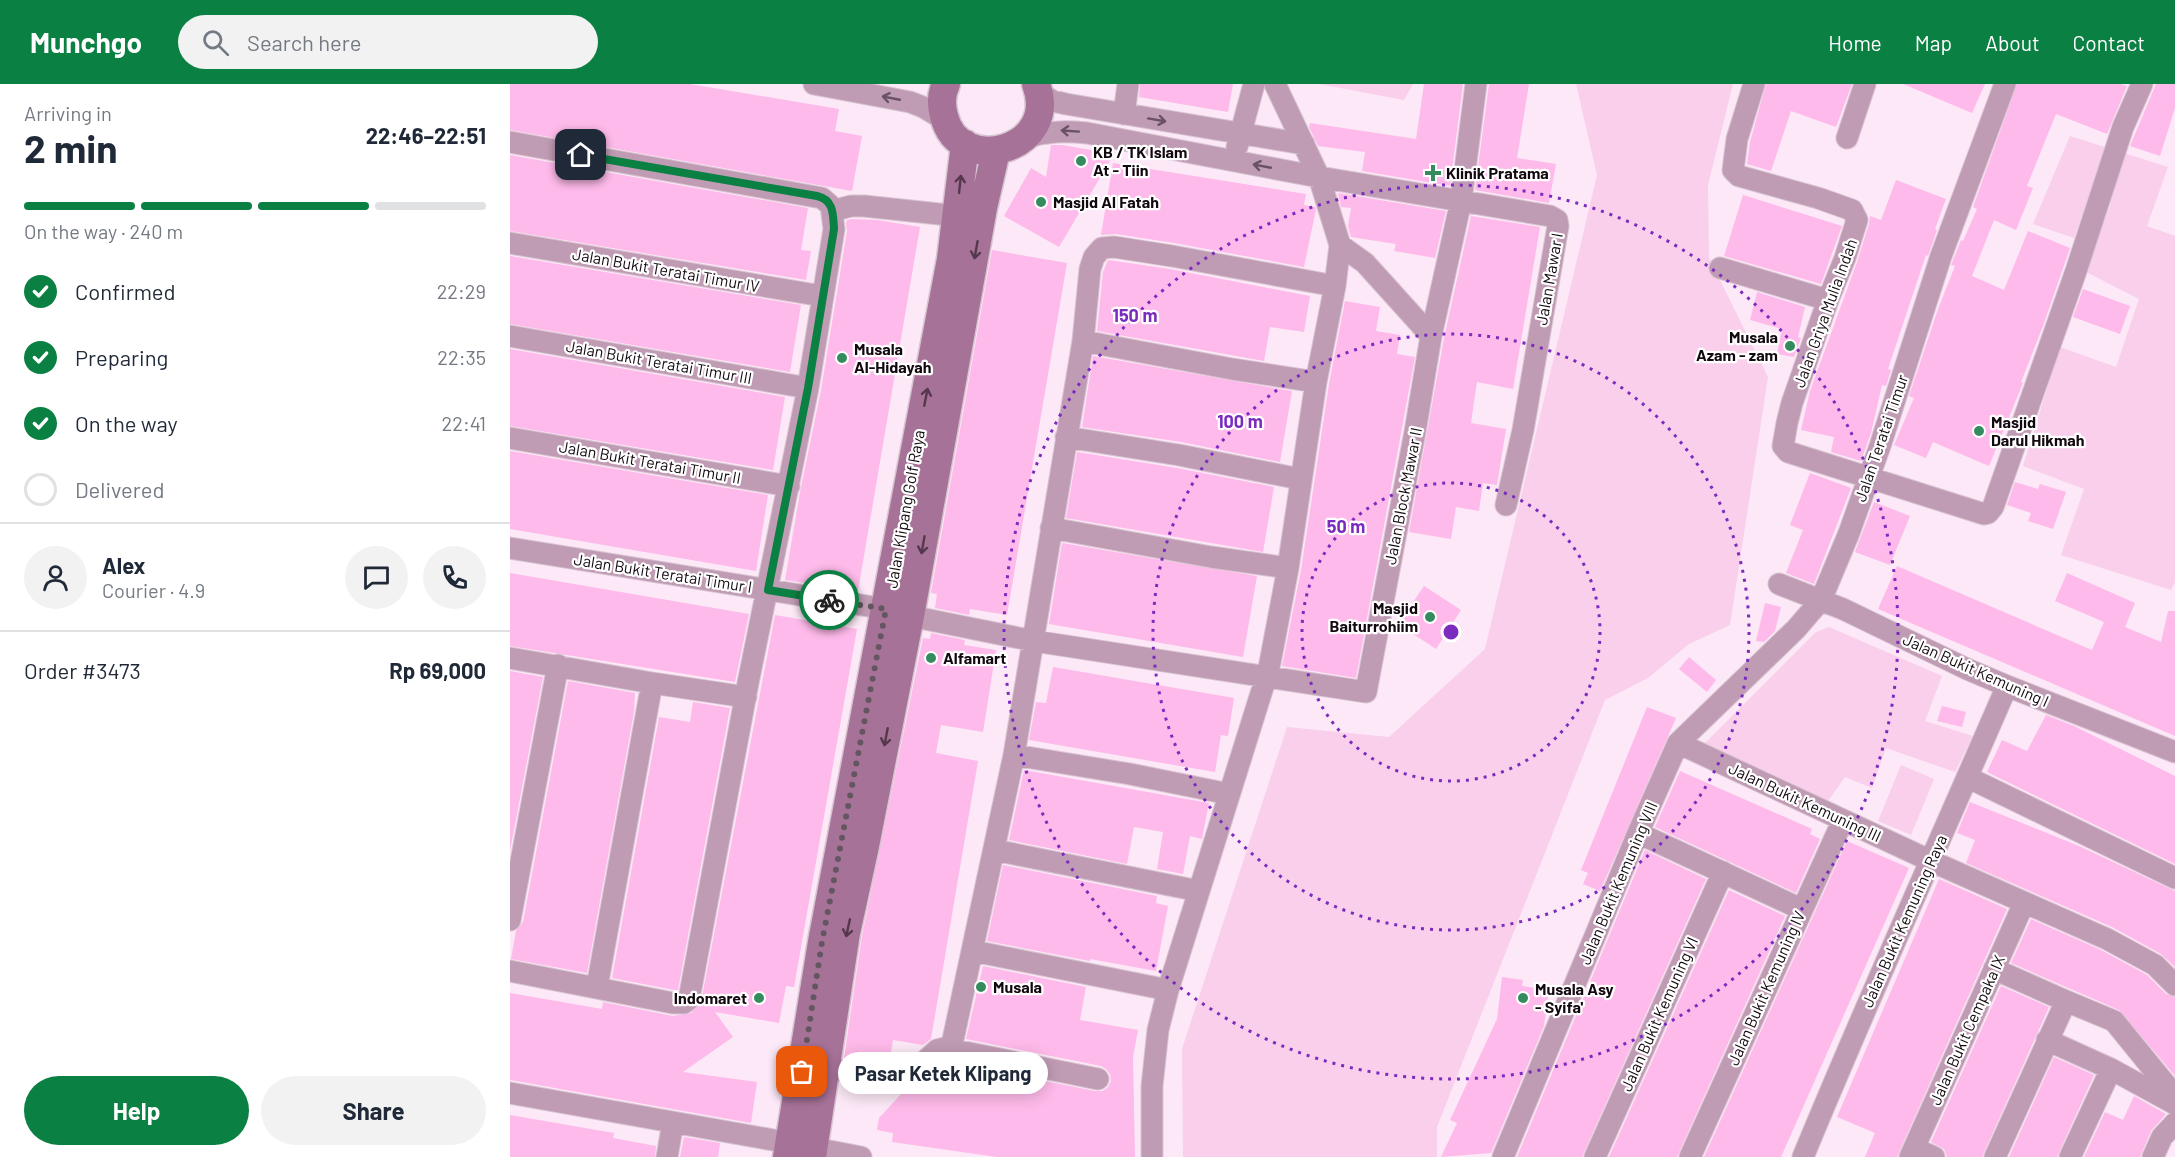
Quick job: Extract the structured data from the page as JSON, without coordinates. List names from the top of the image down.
{
  "streets": {
    "main road": ["Jalan Klipang Golf Raya"],
    "street": [
      "Jalan Bukit Teratai Timur IV",
      "Jalan Mawar I",
      "Jalan Griya Mulia Indah",
      "Jalan Bukit Teratai Timur III",
      "Jalan Teratai Timur",
      "Jalan Bukit Teratai Timur II",
      "Jalan Block Mawar II",
      "Jalan Bukit Teratai Timur I",
      "Jalan Bukit Kemuning I",
      "Jalan Bukit Kemuning III",
      "Jalan Bukit Kemuning VIII",
      "Jalan Bukit Kemuning Raya",
      "Jalan Bukit Kemuning IV",
      "Jalan Bukit Kemuning VI",
      "Jalan Bukit Cempaka IX"
    ]
  },
  "crossings": [
    ["Jalan Mawar I", "Jalan Block Mawar II"],
    ["Jalan Griya Mulia Indah", "Jalan Teratai Timur"],
    ["Jalan Teratai Timur", "Jalan Bukit Kemuning I"],
    ["Jalan Teratai Timur", "Jalan Bukit Kemuning III"],
    ["Jalan Teratai Timur", "Jalan Bukit Kemuning VIII"],
    ["Jalan Block Mawar II", "Jalan Bukit Teratai Timur I"],
    ["Jalan Klipang Golf Raya", "Jalan Bukit Teratai Timur I"],
    ["Jalan Bukit Kemuning I", "Jalan Bukit Kemuning Raya"],
    ["Jalan Bukit Kemuning III", "Jalan Bukit Kemuning VIII"],
    ["Jalan Bukit Kemuning III", "Jalan Bukit Kemuning Raya"],
    ["Jalan Bukit Kemuning III", "Jalan Bukit Kemuning IV"],
    ["Jalan Bukit Kemuning III", "Jalan Bukit Cempaka IX"]
  ],
  "places": {
    "other": [
      "KB / TK Islam At - Tiin",
      "Masjid Al Fatah",
      "Musala Azam - zam",
      "Musala Al-Hidayah",
      "Masjid Darul Hikmah",
      "Masjid Baiturrohiim",
      "Alfamart",
      "Musala",
      "Indomaret",
      "Musala Asy - Syifa'",
      "Pasar Ketek Klipang"
    ],
    "health": ["Klinik Pratama"]
  },
  "page": {
    "header": "Munchgo",
    "search": "Search here",
    "nav": [
      "Home",
      "Map",
      "About",
      "Contact"
    ],
    "heading": ["2 min", "Arriving in", "22:46–22:51"],
    "panel": [
      "Alex",
      "Courier · 4.9",
      "Order #3473",
      "Rp 69,000"
    ],
    "bar": "On the way · 240 m",
    "list": [
      ["Confirmed", "22:29"],
      ["Preparing", "22:35"],
      ["On the way", "22:41"],
      "Delivered"
    ],
    "bubble": "Pasar Ketek Klipang",
    "buttons": ["Help", "Share"]
  },
  "rings": ["150 m", "100 m", "50 m"]
}
